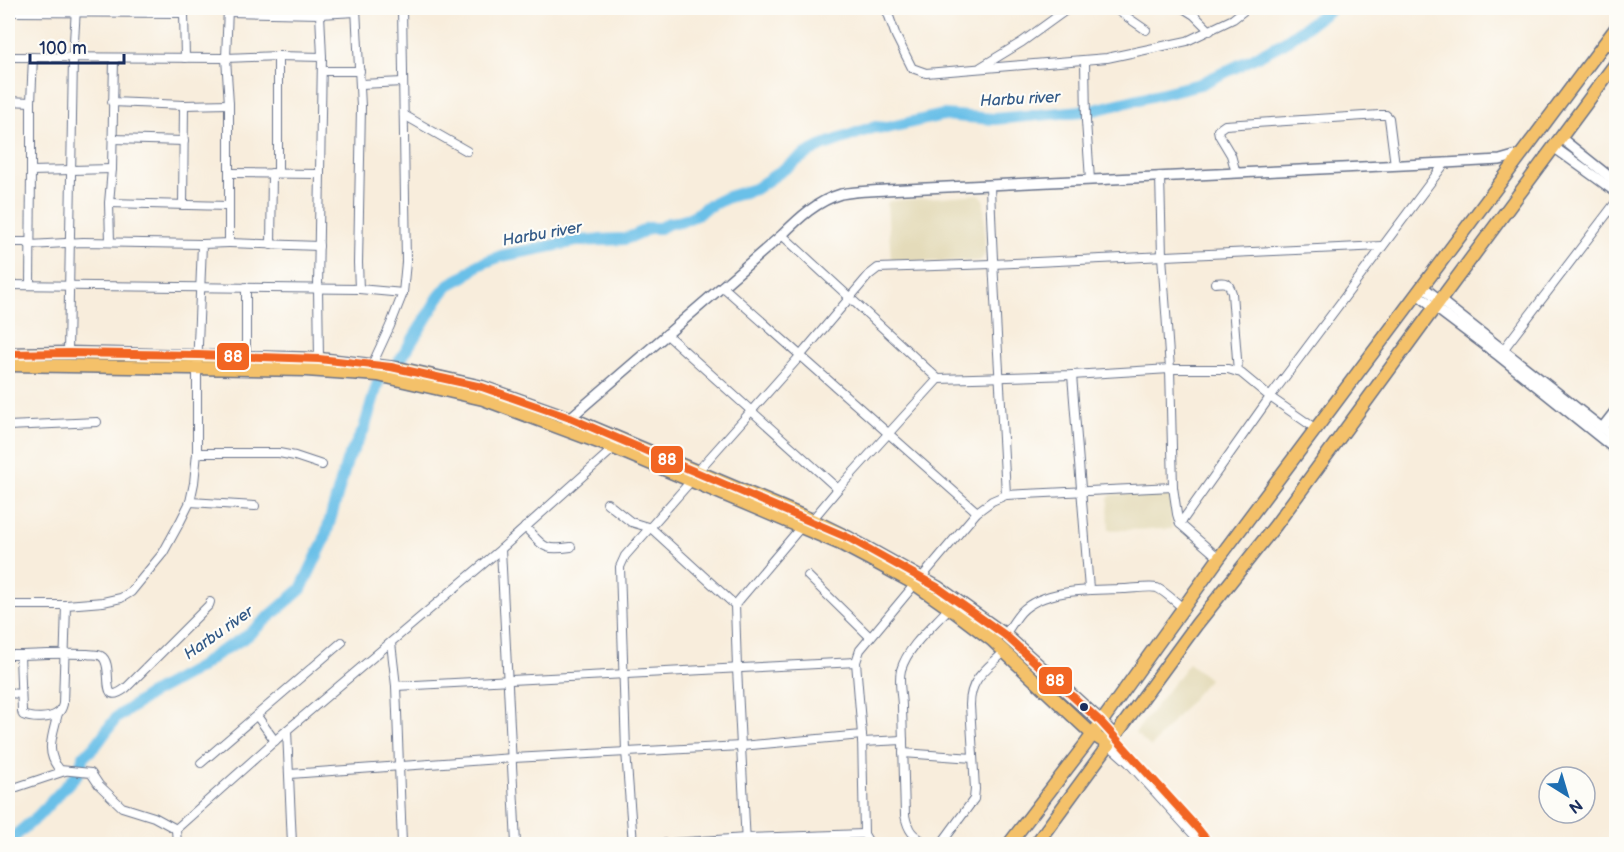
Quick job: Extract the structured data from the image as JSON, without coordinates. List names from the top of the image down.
{
  "water": ["Harbu river"],
  "lines": ["transit line 88"],
  "scale_bar": "100 m",
  "north": "bottom right"
}
